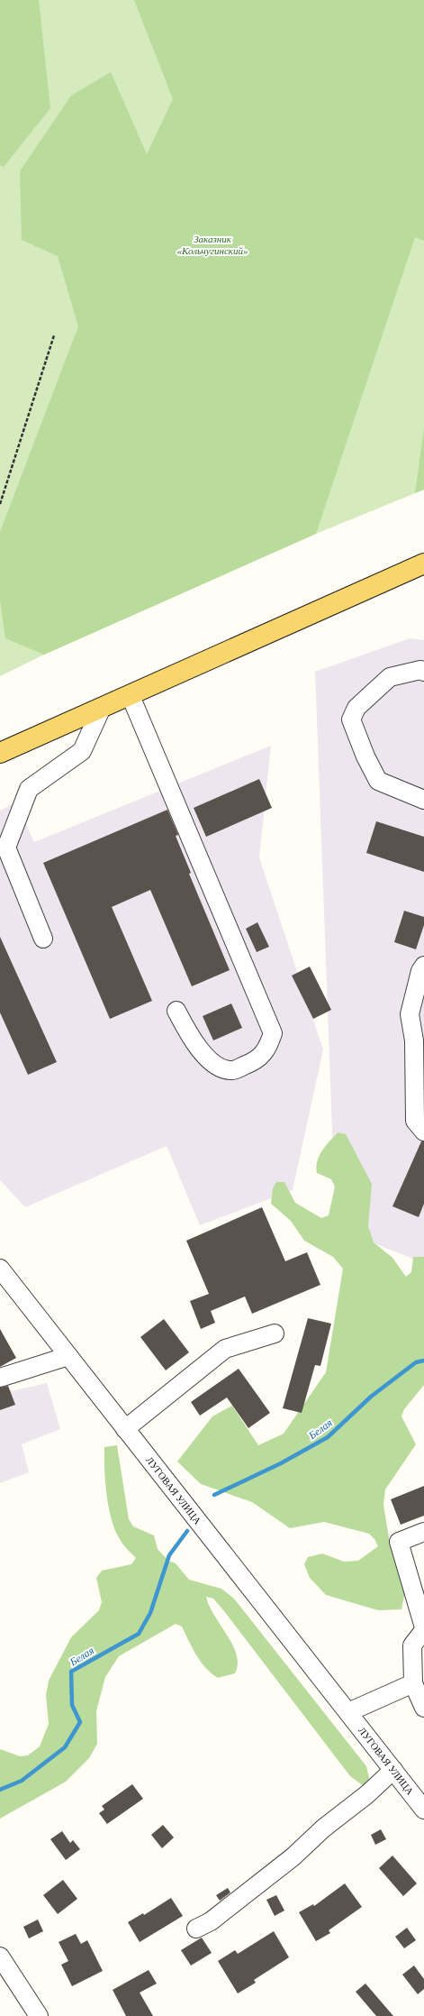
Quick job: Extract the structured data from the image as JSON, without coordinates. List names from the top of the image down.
{
  "streets": {
    "street": ["ЛУГОВАЯ УЛИЦА"]
  },
  "water": ["Белая"],
  "parks": ["Заказник «Кольчугинский»"]
}
